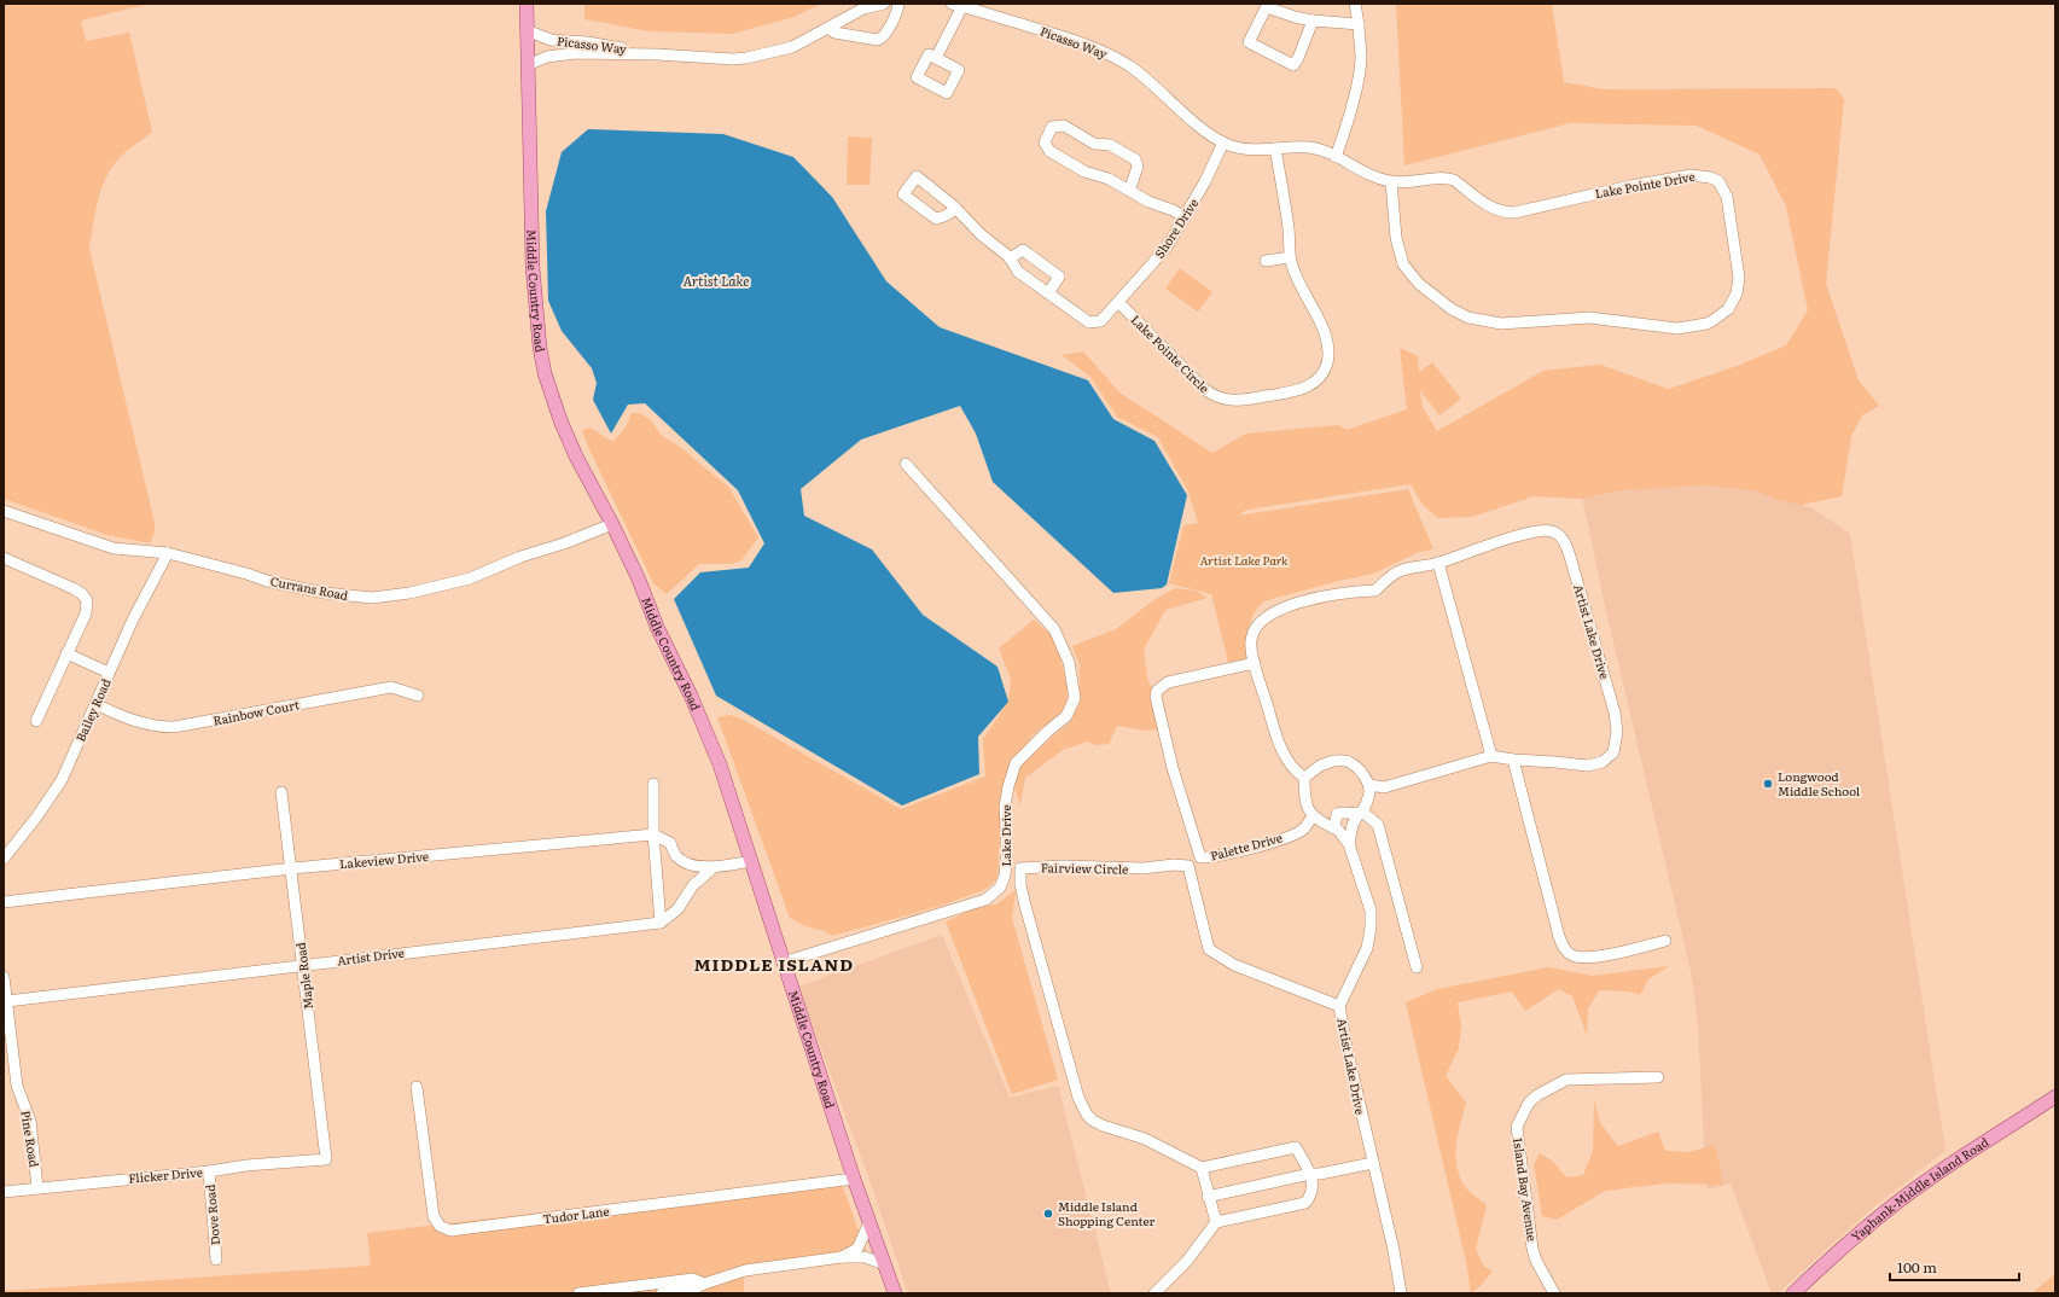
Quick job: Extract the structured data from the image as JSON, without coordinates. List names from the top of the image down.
{
  "streets": {
    "main road": ["Middle Country Road", "Yaphank-Middle Island Road"],
    "street": [
      "Picasso Way",
      "Lake Pointe Drive",
      "Shore Drive",
      "Lake Pointe Circle",
      "Currans Road",
      "Artist Lake Drive",
      "Bailey Road",
      "Rainbow Court",
      "Lake Drive",
      "Palette Drive",
      "Lakeview Drive",
      "Fairview Circle",
      "Artist Drive",
      "Maple Road",
      "Pine Road",
      "Flicker Drive",
      "Island Bay Avenue",
      "Dove Road",
      "Tudor Lane"
    ]
  },
  "crossings": [
    ["Picasso Way", "Lake Pointe Drive"],
    ["Picasso Way", "Shore Drive"],
    ["Picasso Way", "Middle Country Road"],
    ["Lake Pointe Drive", "Lake Pointe Circle"],
    ["Shore Drive", "Lake Pointe Circle"],
    ["Middle Country Road", "Currans Road"],
    ["Middle Country Road", "Lake Drive"],
    ["Middle Country Road", "Tudor Lane"],
    ["Currans Road", "Bailey Road"],
    ["Artist Lake Drive", "Palette Drive"],
    ["Artist Lake Drive", "Fairview Circle"],
    ["Bailey Road", "Rainbow Court"],
    ["Lakeview Drive", "Maple Road"],
    ["Artist Drive", "Maple Road"],
    ["Artist Drive", "Pine Road"],
    ["Maple Road", "Flicker Drive"],
    ["Pine Road", "Flicker Drive"],
    ["Flicker Drive", "Dove Road"]
  ],
  "districts": ["MIDDLE ISLAND"],
  "water": ["Artist Lake"],
  "parks": ["Artist Lake Park"],
  "places": ["Longwood Middle School", "Middle Island Shopping Center"],
  "scale_bar": "100 m"
}
